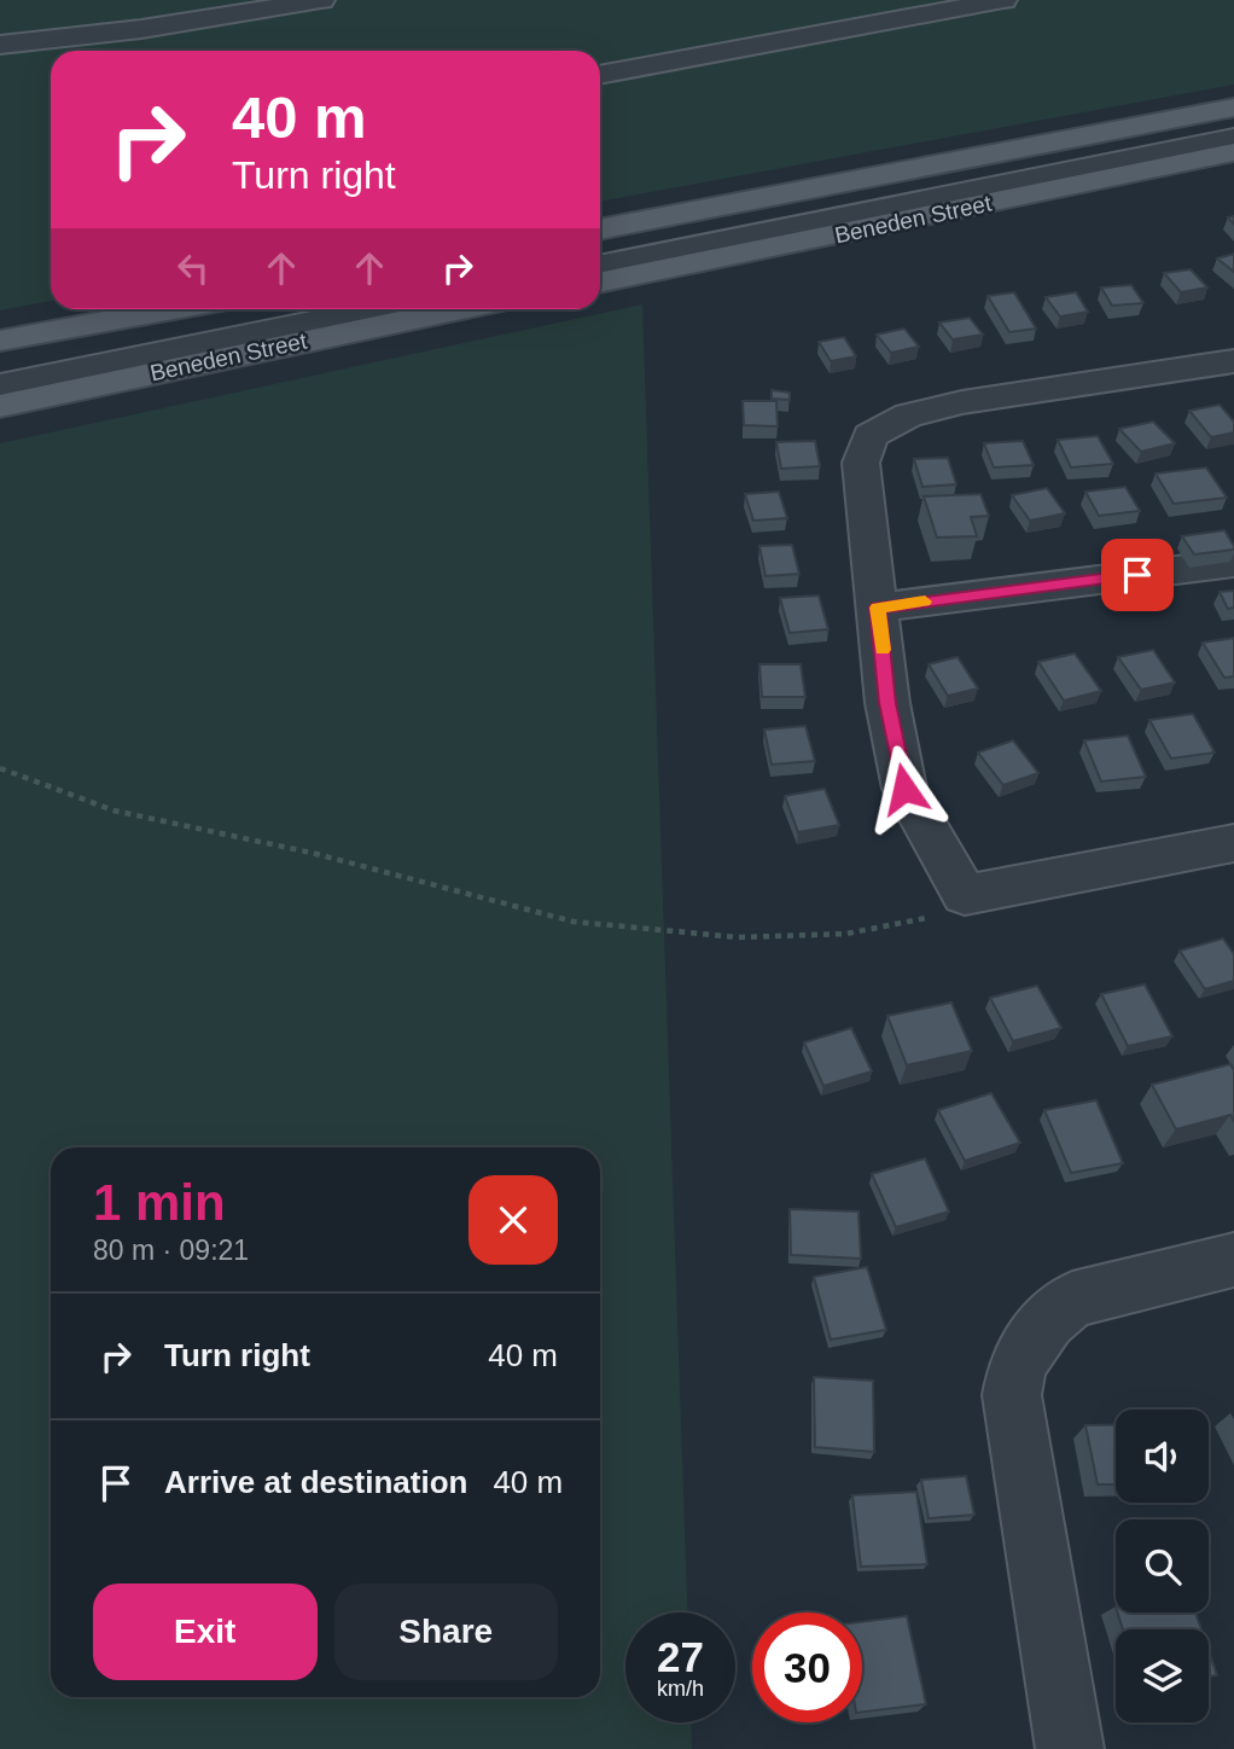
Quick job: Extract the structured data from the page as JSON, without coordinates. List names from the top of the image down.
{
  "streets": {
    "main road": ["Beneden Street"]
  },
  "page": {
    "turn": ["40 m", "Turn right"],
    "heading": ["1 min", "80 m · 09:21"],
    "list": [
      {
        "name": "Turn right",
        "value": "40 m"
      },
      {
        "name": "Arrive at destination",
        "value": "40 m"
      }
    ],
    "buttons": ["Exit", "Share"],
    "speed": "27 km/h",
    "limit": "30"
  }
}
